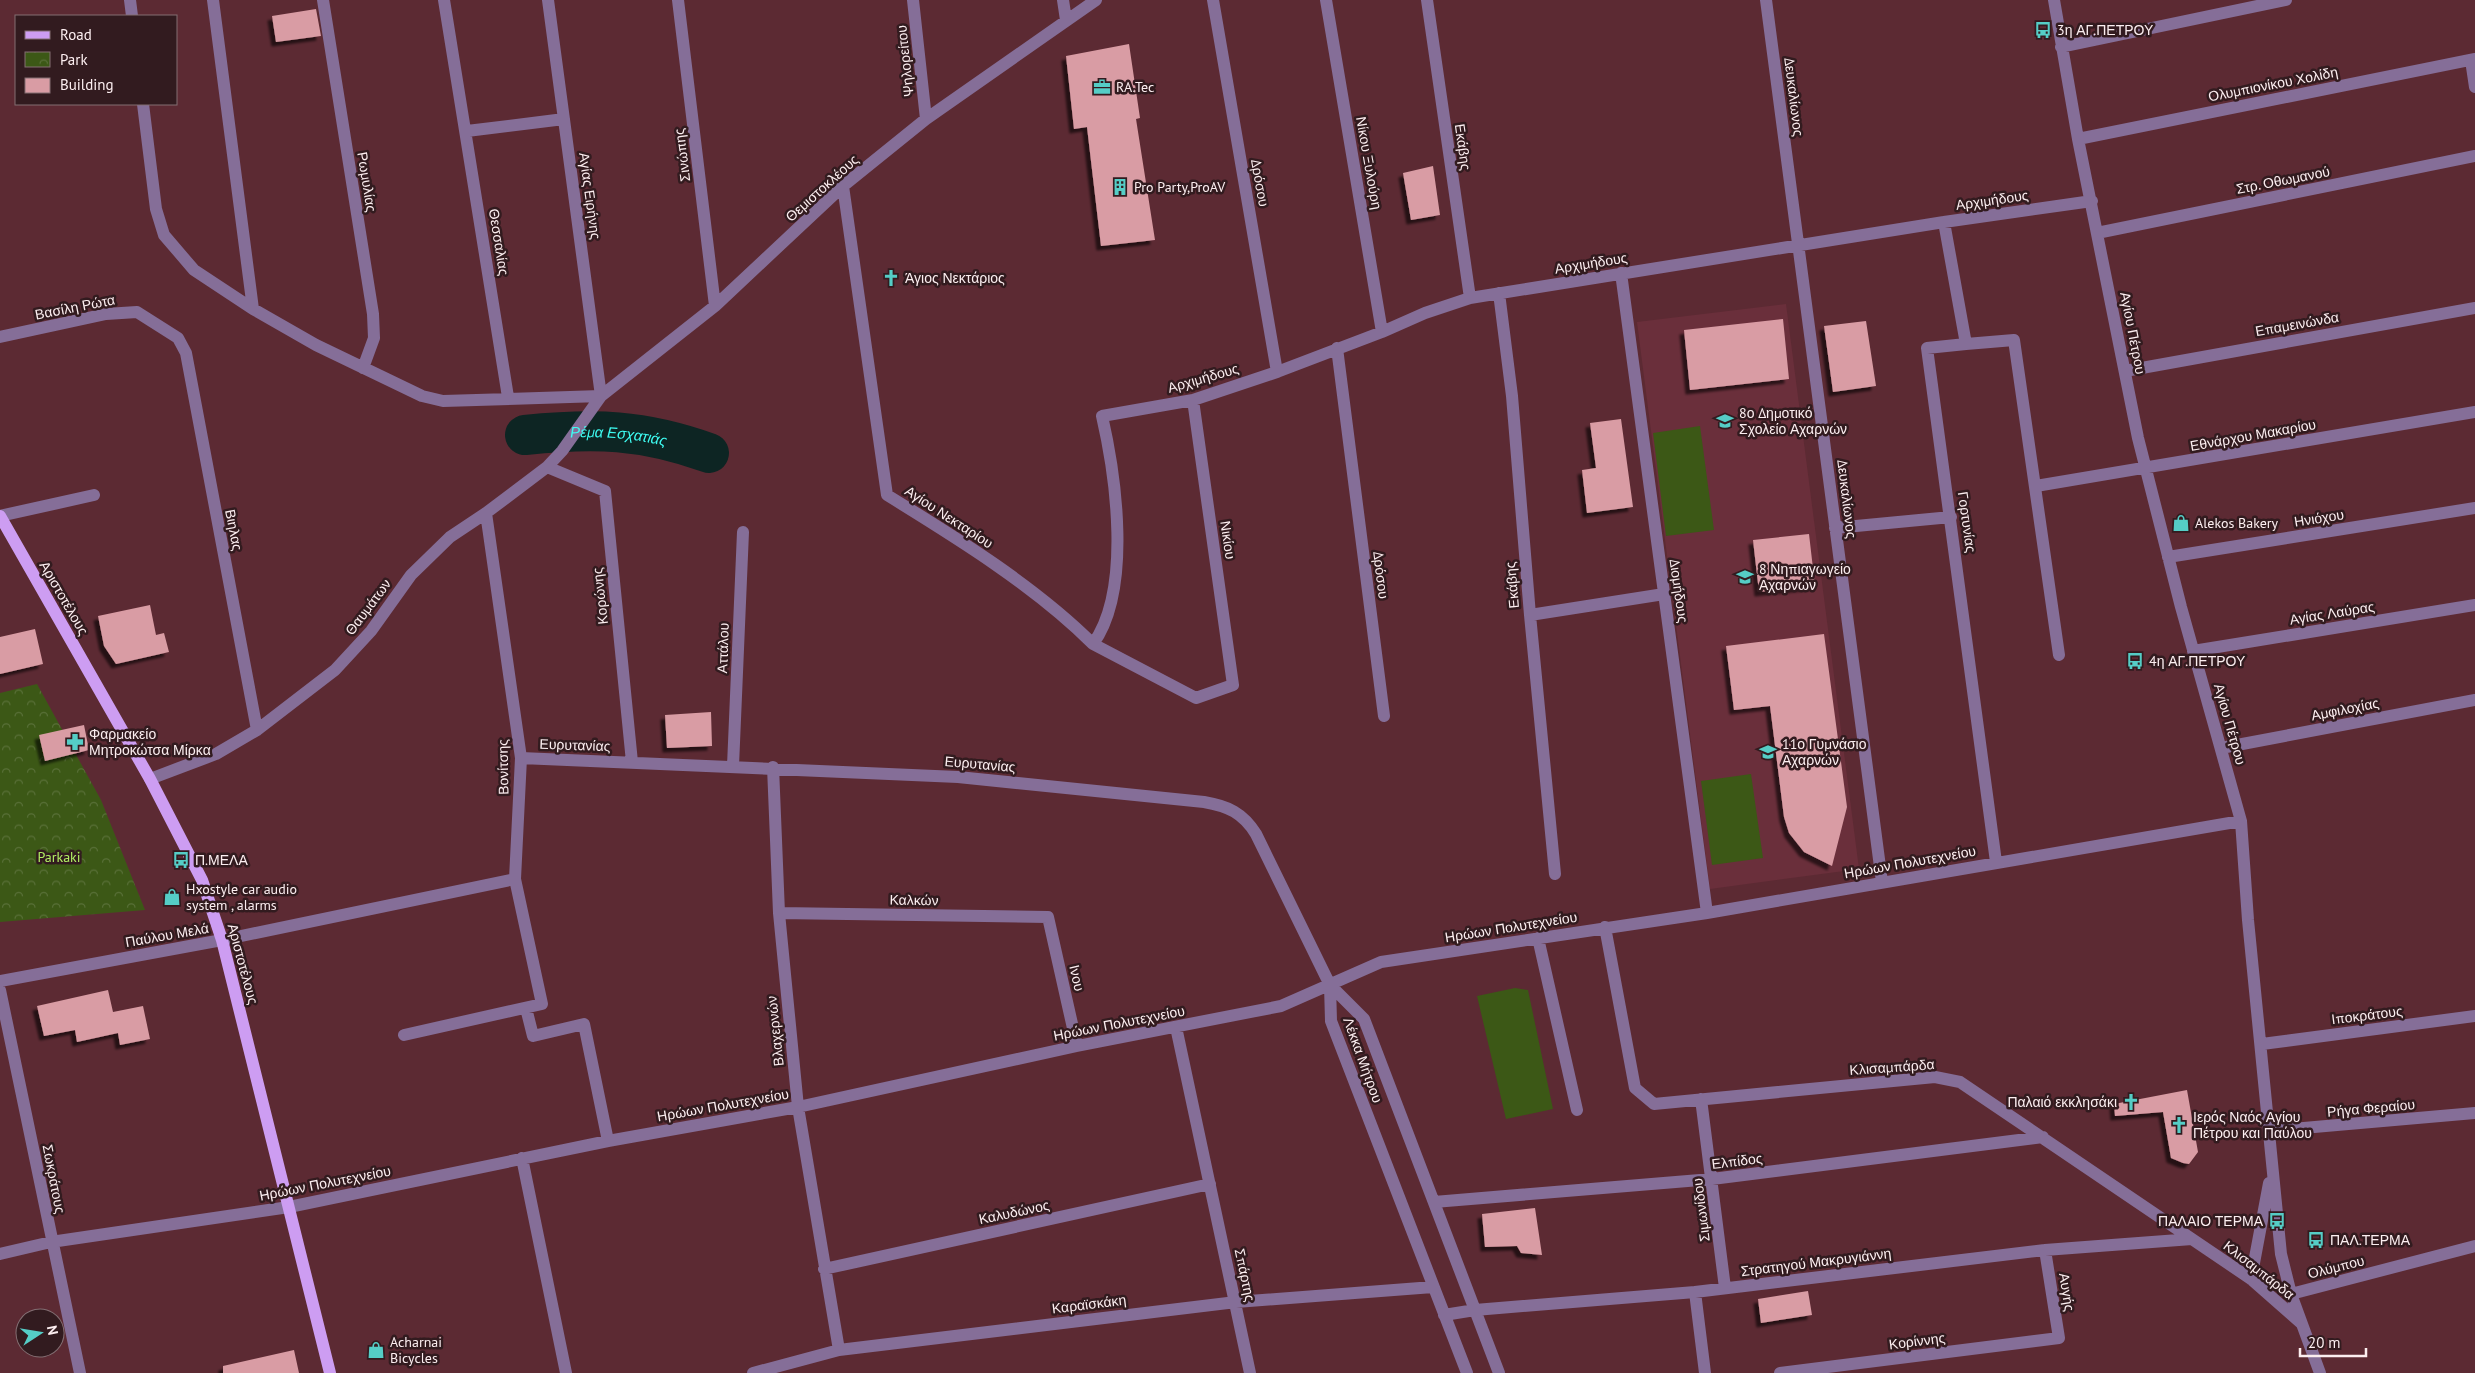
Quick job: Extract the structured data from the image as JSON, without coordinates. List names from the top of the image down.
{
  "streets": {
    "main road": ["Αριστοτέλους"],
    "street": [
      "Ψηλορείτου",
      "Ολυμπιονίκου Χολίδη",
      "Δευκαλίωνος",
      "Εκάβης",
      "Σινώπης",
      "Νίκου Ξυλούρη",
      "Στρ. Οθωμανού",
      "Ρωμυλίας",
      "Δρόσου",
      "Θεμιστοκλέους",
      "Αγίας Ειρήνης",
      "Αρχιμήδους",
      "Θεσσαλίας",
      "Βασίλη Ρώτα",
      "Επαμεινώνδα",
      "Αγίου Πέτρου",
      "Εθνάρχου Μακαρίου",
      "Αγίου Νεκταρίου",
      "Ηνιόχου",
      "Γορτυνίας",
      "Βιηλας",
      "Νικίου",
      "Διομήδους",
      "Κορώνης",
      "Θαυμάτων",
      "Αγίας Λαύρας",
      "Αττάλου",
      "Αμφιλοχίας",
      "Ευρυτανίας",
      "Βονίτσης",
      "Ηρώων Πολυτεχνείου",
      "Καλκών",
      "Παύλου Μελά",
      "Ινου",
      "Ιποκράτους",
      "Βλαχερνών",
      "Λέκκα Μήτρου",
      "Κλισαμπάρδα",
      "Ρήγα Φεραίου",
      "Ελπίδος",
      "Σωκράτους",
      "Σιμωνίδου",
      "Καλυδώνος",
      "Στρατηγού Μακρυγιάννη",
      "Ολύμπου",
      "Σπάρτης",
      "Αυγής",
      "Καραϊσκάκη",
      "Κορίννης"
    ]
  },
  "crossings": [
    ["Ψηλορείτου", "Θεμιστοκλέους"],
    ["Ολυμπιονίκου Χολίδη", "Αγίου Πέτρου"],
    ["Δευκαλίωνος", "Αρχιμήδους"],
    ["Δευκαλίωνος", "Ηρώων Πολυτεχνείου"],
    ["Εκάβης", "Αρχιμήδους"],
    ["Σινώπης", "Θεμιστοκλέους"],
    ["Νίκου Ξυλούρη", "Αρχιμήδους"],
    ["Στρ. Οθωμανού", "Αγίου Πέτρου"],
    ["Δρόσου", "Αρχιμήδους"],
    ["Θεμιστοκλέους", "Αγίας Ειρήνης"],
    ["Θεμιστοκλέους", "Αγίου Νεκταρίου"],
    ["Θεμιστοκλέους", "Θαυμάτων"],
    ["Αρχιμήδους", "Αγίου Πέτρου"],
    ["Αρχιμήδους", "Αγίου Νεκταρίου"],
    ["Αρχιμήδους", "Νικίου"],
    ["Αρχιμήδους", "Διομήδους"],
    ["Βασίλη Ρώτα", "Βιηλας"],
    ["Επαμεινώνδα", "Αγίου Πέτρου"],
    ["Αγίου Πέτρου", "Εθνάρχου Μακαρίου"],
    ["Αγίου Πέτρου", "Ηνιόχου"],
    ["Αγίου Πέτρου", "Αγίας Λαύρας"],
    ["Αγίου Πέτρου", "Αμφιλοχίας"],
    ["Αγίου Πέτρου", "Ηρώων Πολυτεχνείου"],
    ["Αγίου Πέτρου", "Ιποκράτους"],
    ["Αγίου Πέτρου", "Κλισαμπάρδα"],
    ["Αγίου Πέτρου", "Ρήγα Φεραίου"],
    ["Αγίου Πέτρου", "Ολύμπου"],
    ["Αγίου Νεκταρίου", "Νικίου"],
    ["Γορτυνίας", "Ηρώων Πολυτεχνείου"],
    ["Βιηλας", "Θαυμάτων"],
    ["Διομήδους", "Ηρώων Πολυτεχνείου"],
    ["Κορώνης", "Θαυμάτων"],
    ["Κορώνης", "Ευρυτανίας"],
    ["Αριστοτέλους", "Θαυμάτων"],
    ["Αριστοτέλους", "Ηρώων Πολυτεχνείου"],
    ["Αριστοτέλους", "Παύλου Μελά"],
    ["Θαυμάτων", "Βονίτσης"],
    ["Αττάλου", "Ευρυτανίας"],
    ["Ευρυτανίας", "Βονίτσης"],
    ["Ευρυτανίας", "Ηρώων Πολυτεχνείου"],
    ["Ευρυτανίας", "Βλαχερνών"],
    ["Ευρυτανίας", "Λέκκα Μήτρου"],
    ["Βονίτσης", "Παύλου Μελά"],
    ["Ηρώων Πολυτεχνείου", "Ινου"],
    ["Ηρώων Πολυτεχνείου", "Βλαχερνών"],
    ["Ηρώων Πολυτεχνείου", "Λέκκα Μήτρου"],
    ["Ηρώων Πολυτεχνείου", "Κλισαμπάρδα"],
    ["Ηρώων Πολυτεχνείου", "Σωκράτους"],
    ["Ηρώων Πολυτεχνείου", "Σπάρτης"],
    ["Καλκών", "Ινου"],
    ["Καλκών", "Βλαχερνών"],
    ["Βλαχερνών", "Καλυδώνος"],
    ["Βλαχερνών", "Καραϊσκάκη"],
    ["Λέκκα Μήτρου", "Ελπίδος"],
    ["Λέκκα Μήτρου", "Στρατηγού Μακρυγιάννη"],
    ["Λέκκα Μήτρου", "Καραϊσκάκη"],
    ["Κλισαμπάρδα", "Ελπίδος"],
    ["Κλισαμπάρδα", "Σιμωνίδου"],
    ["Κλισαμπάρδα", "Στρατηγού Μακρυγιάννη"],
    ["Ελπίδος", "Σιμωνίδου"],
    ["Σιμωνίδου", "Στρατηγού Μακρυγιάννη"],
    ["Καλυδώνος", "Σπάρτης"],
    ["Στρατηγού Μακρυγιάννη", "Αυγής"],
    ["Σπάρτης", "Καραϊσκάκη"],
    ["Αυγής", "Κορίννης"]
  ],
  "water": ["Ρέμα Εσχατιάς"],
  "parks": ["Parkaki"],
  "places": {
    "bus stop": [
      "3η ΑΓ.ΠΕΤΡΟΥ",
      "4η ΑΓ.ΠΕΤΡΟΥ",
      "Π.ΜΕΛΑ",
      "ΠΑΛΑΙΟ ΤΕΡΜΑ",
      "ΠΑΛ.ΤΕΡΜΑ"
    ],
    "office": ["RA.Tec"],
    "building": ["Pro Party,ProAV"],
    "church": ["Άγιος Νεκτάριος", "Παλαιό εκκλησάκι", "Ιερός Ναός Αγίου Πέτρου και Παύλου"],
    "school or university": ["8ο Δημοτικό Σχολείο Αχαρνών", "8 Νηπιαγωγείο Αχαρνών", "11ο Γυμνάσιο Αχαρνών"],
    "shop": ["Alekos Bakery", "Hxostyle car audio system , alarms", "Acharnai Bicycles"],
    "pharmacy": ["Φαρμακείο Μητροκώτσα Μίρκα"]
  },
  "legend": ["Road", "Park", "Building"],
  "scale_bar": "20 m",
  "north": "right"
}
